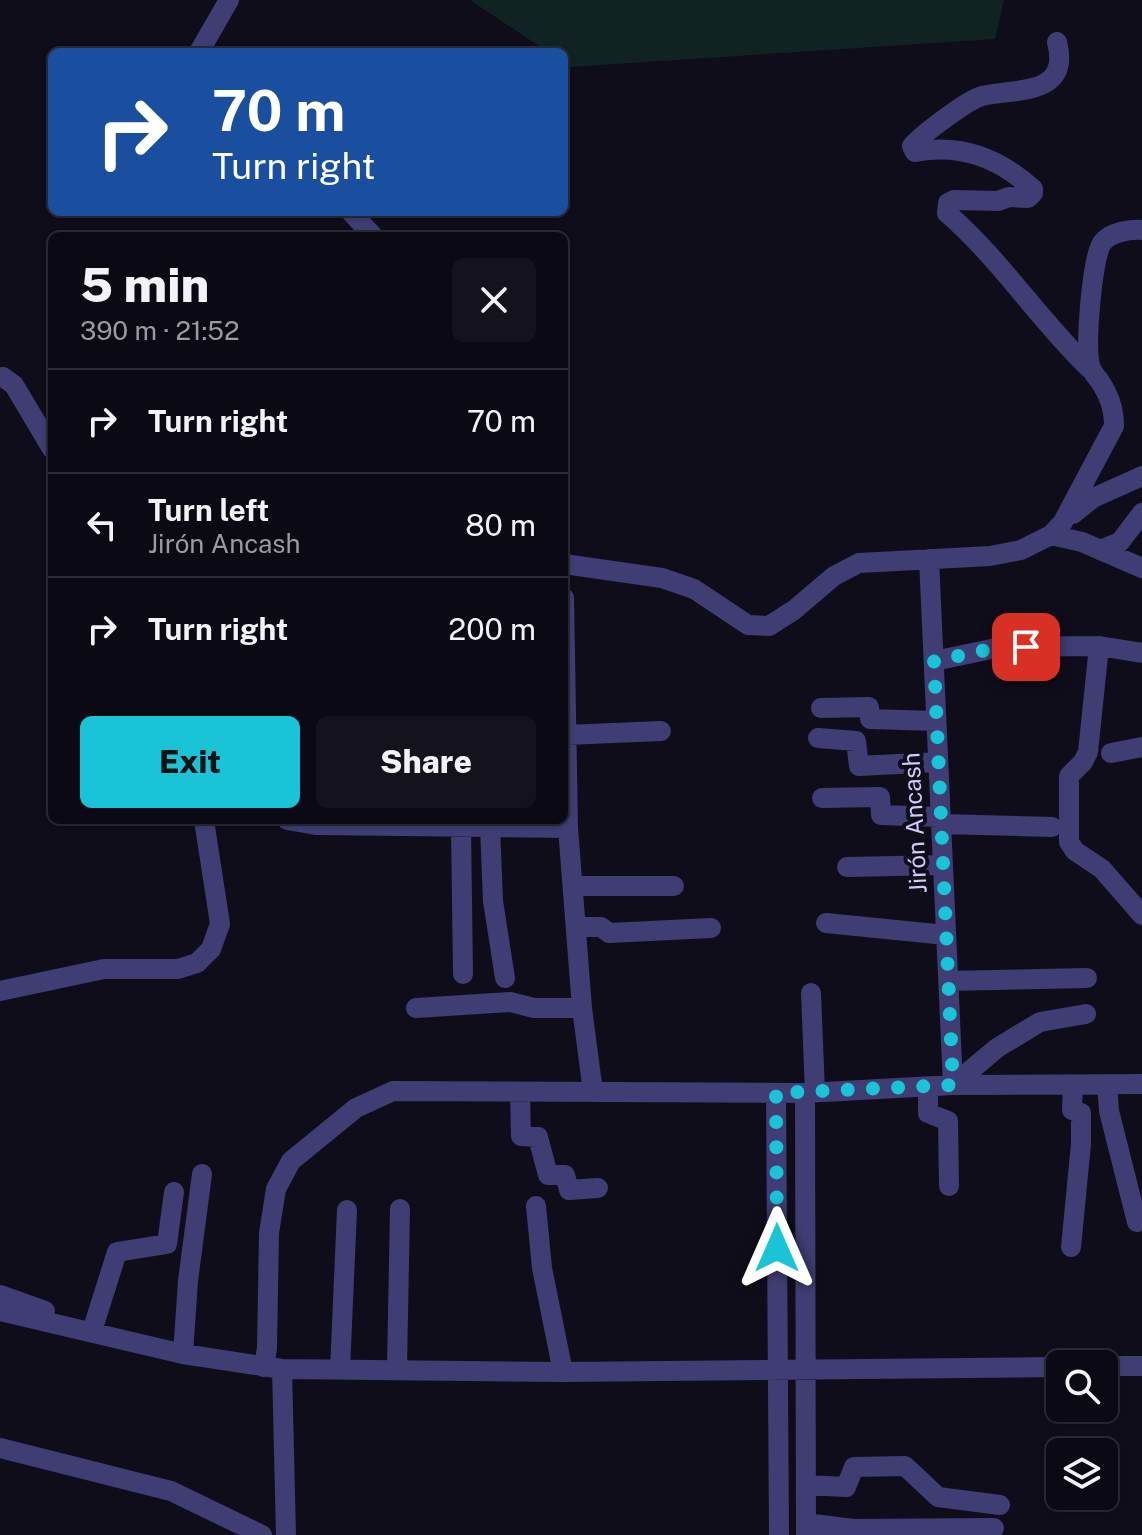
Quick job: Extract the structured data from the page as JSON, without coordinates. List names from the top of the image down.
{
  "streets": {
    "street": ["Jirón Ancash"]
  },
  "page": {
    "turn": ["70 m", "Turn right"],
    "heading": ["5 min", "390 m · 21:52"],
    "list": [
      {
        "name": "Turn right",
        "value": "70 m"
      },
      {
        "name": "Turn left",
        "note": "Jirón Ancash",
        "value": "80 m"
      },
      {
        "name": "Turn right",
        "value": "200 m"
      }
    ],
    "buttons": ["Exit", "Share"]
  }
}
